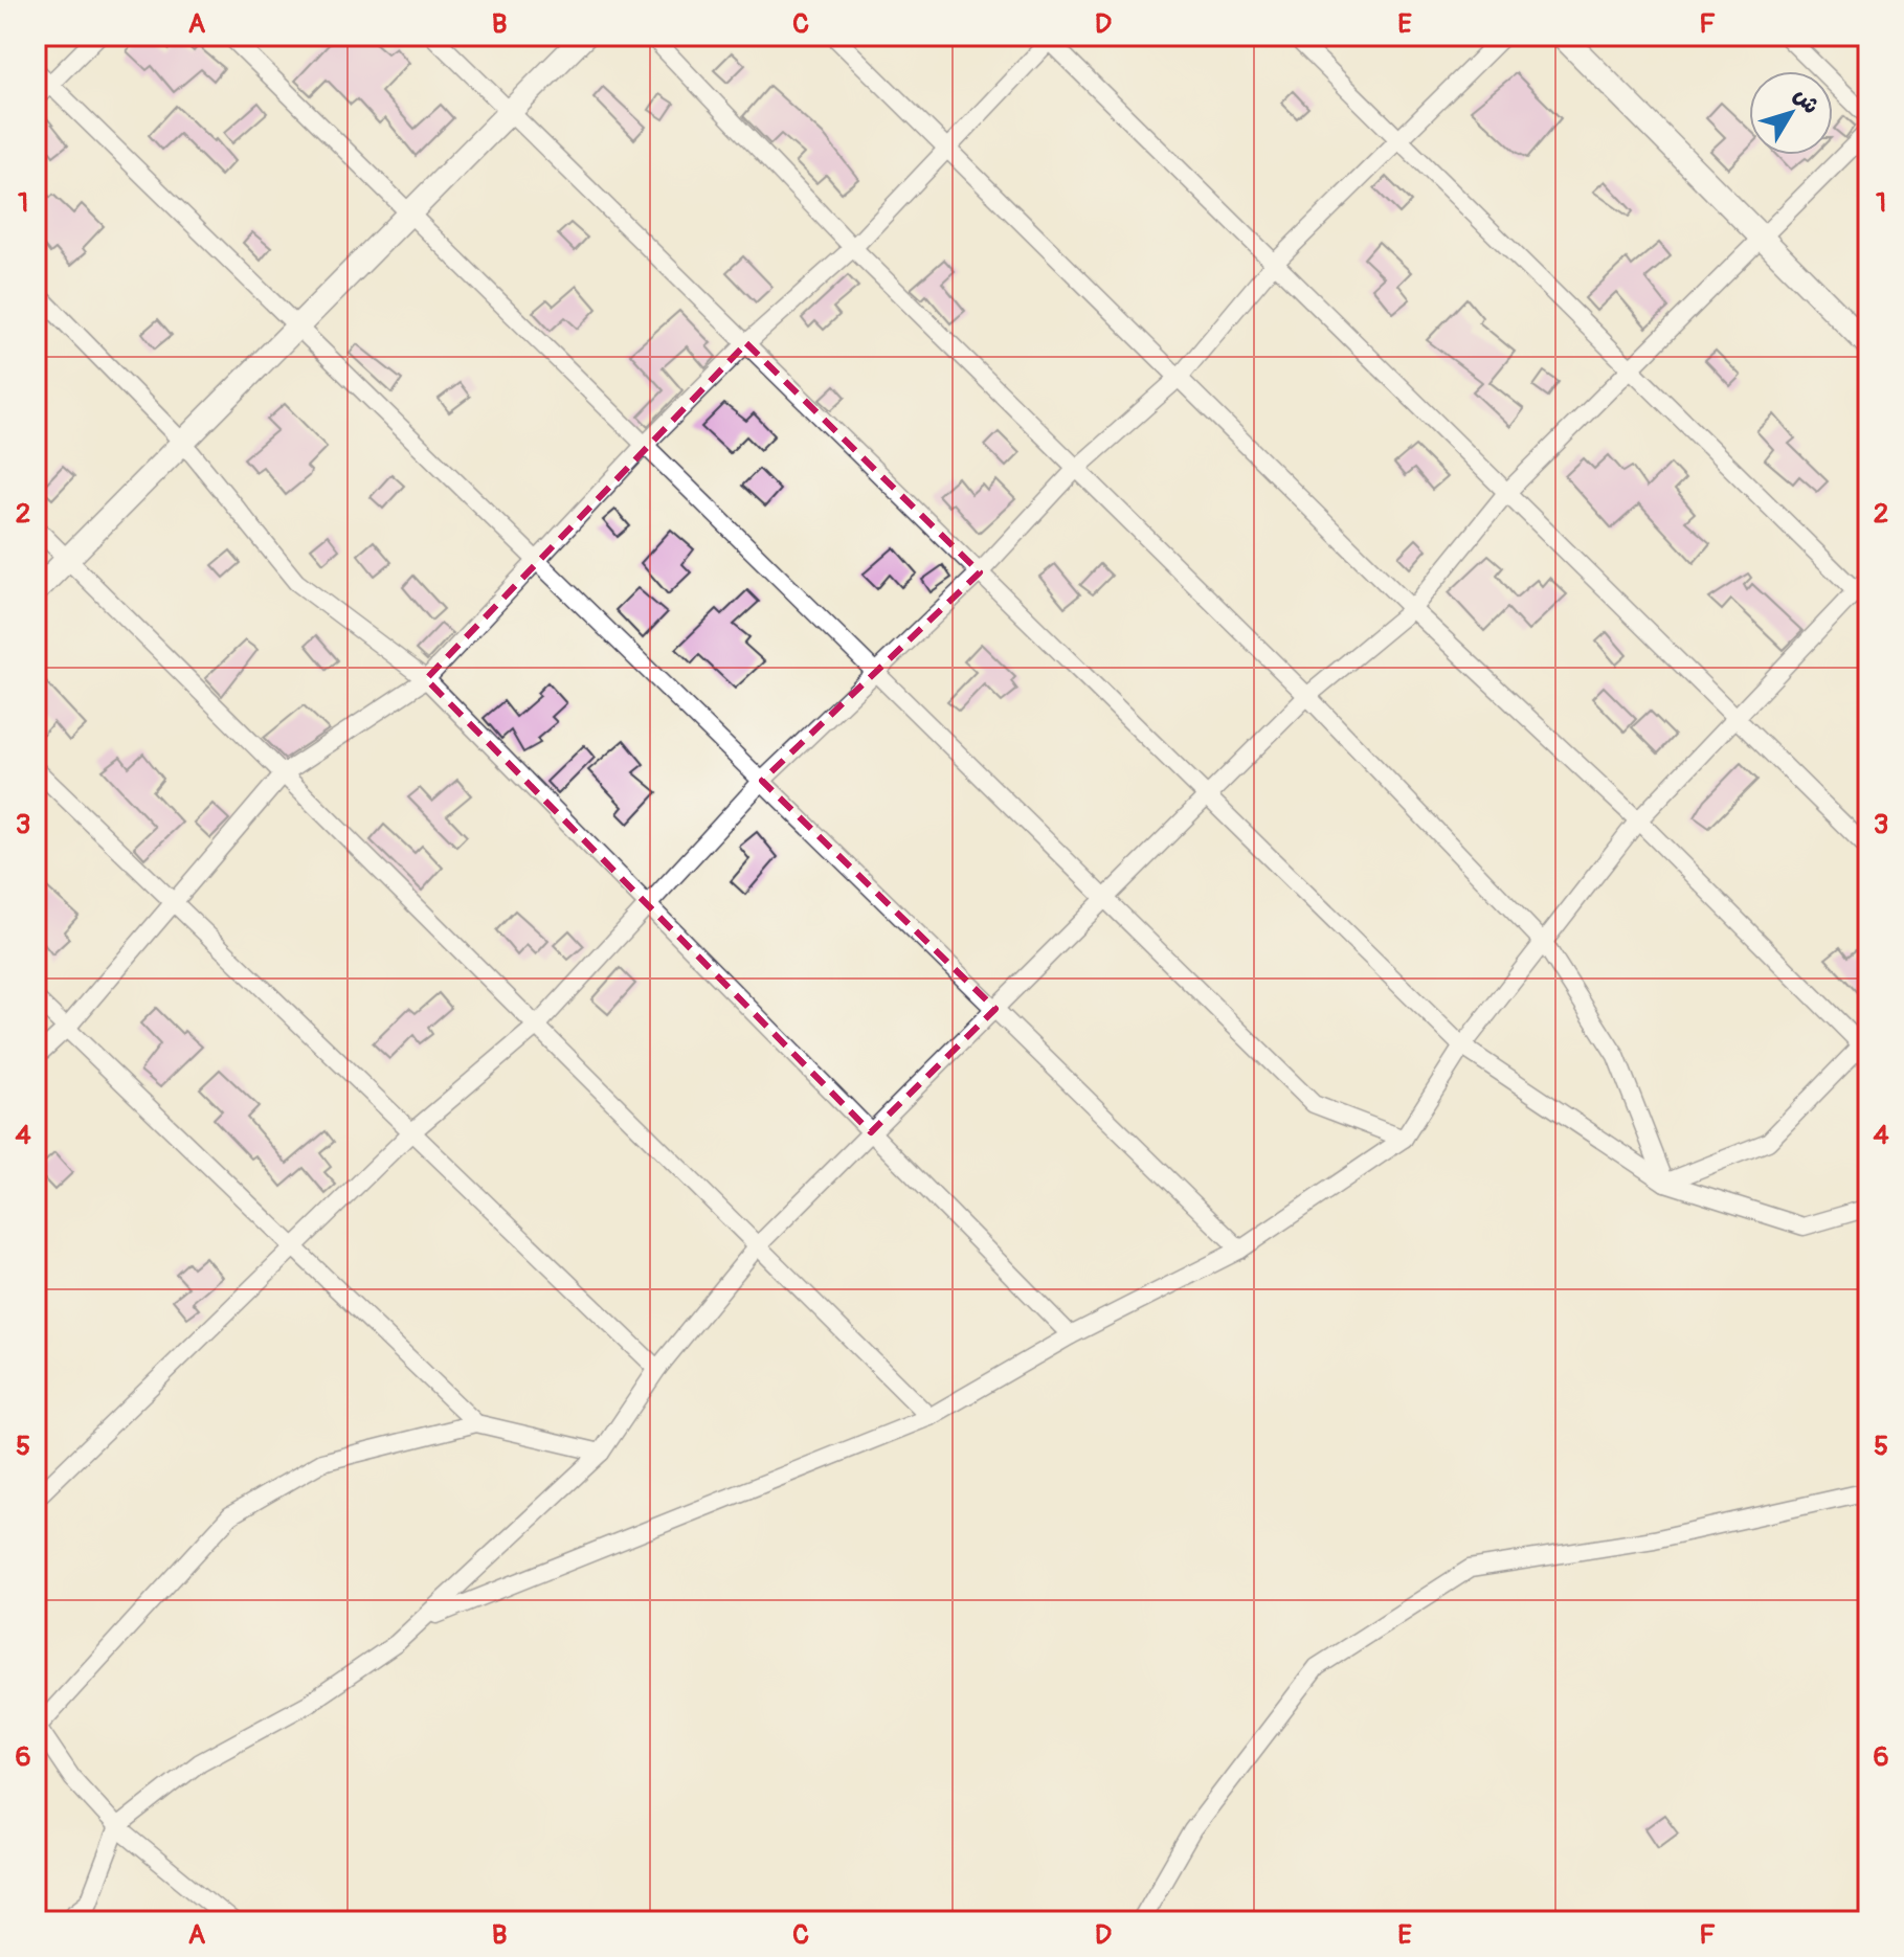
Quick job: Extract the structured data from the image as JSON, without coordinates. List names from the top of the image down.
{
  "north": "top right",
  "grid": {
    "columns": [
      "A",
      "B",
      "C",
      "D",
      "E",
      "F"
    ],
    "rows": [
      "1",
      "2",
      "3",
      "4",
      "5",
      "6"
    ]
  }
}
